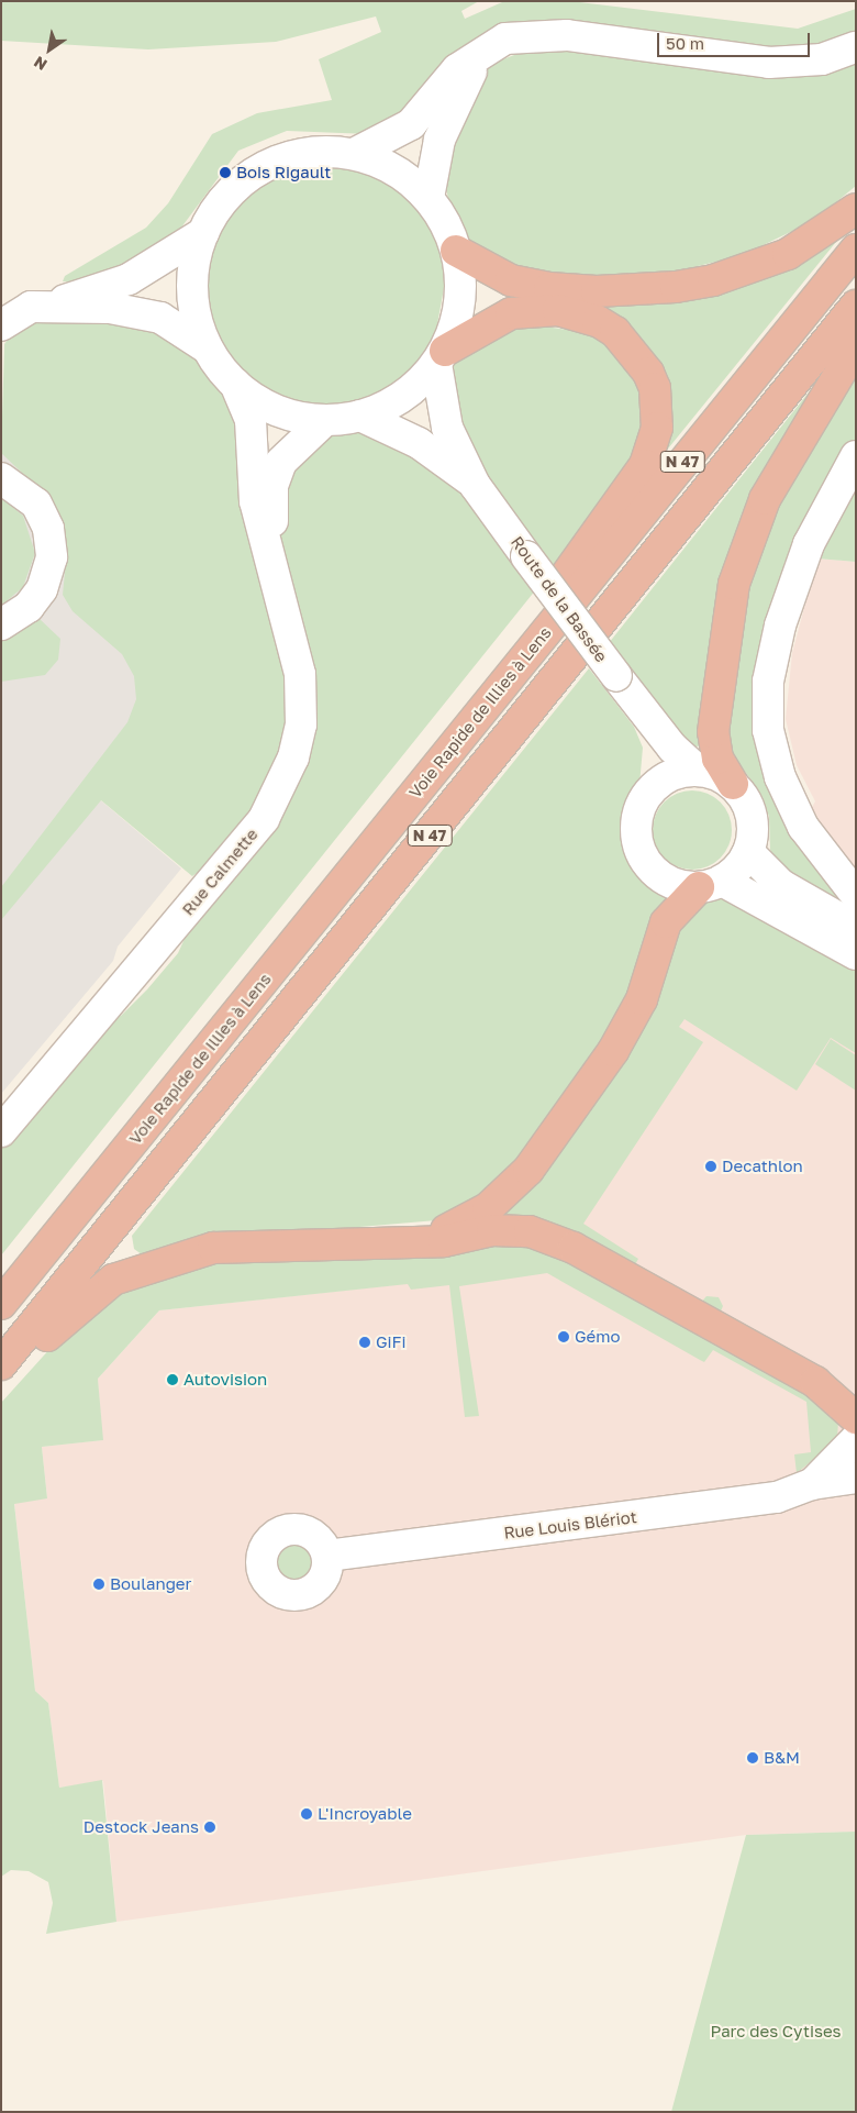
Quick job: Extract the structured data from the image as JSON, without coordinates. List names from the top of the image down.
{
  "streets": {
    "highway": ["N 47", "Voie Rapide de Illies à Lens"],
    "street": ["Route de la Bassée", "Rue Calmette", "Rue Louis Blériot"]
  },
  "parks": ["Parc des Cytises"],
  "places": [
    "Bois Rigault",
    "Decathlon",
    "Gémo",
    "GiFi",
    "Autovision",
    "Boulanger",
    "B&M",
    "L'Incroyable",
    "Destock Jeans"
  ],
  "scale_bar": "50 m",
  "north": "bottom left"
}
